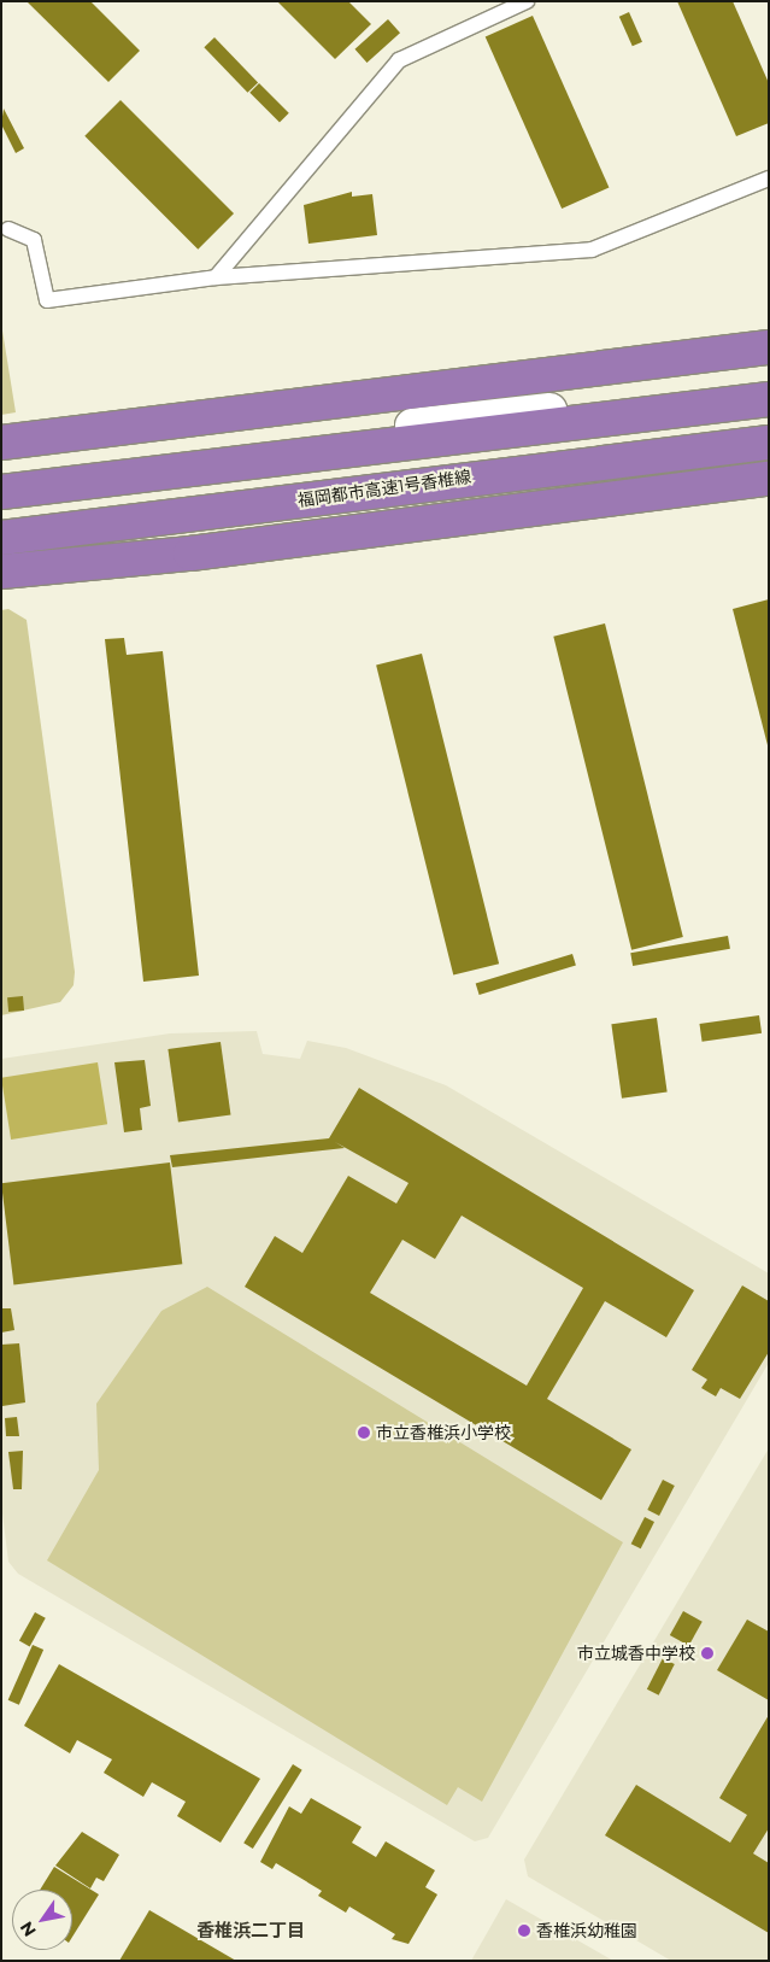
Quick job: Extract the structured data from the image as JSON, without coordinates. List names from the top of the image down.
{
  "streets": {
    "highway": ["福岡都市高速1号香椎線"]
  },
  "districts": ["香椎浜二丁目"],
  "places": ["市立香椎浜小学校", "市立城香中学校", "香椎浜幼稚園"],
  "north": "bottom left"
}
